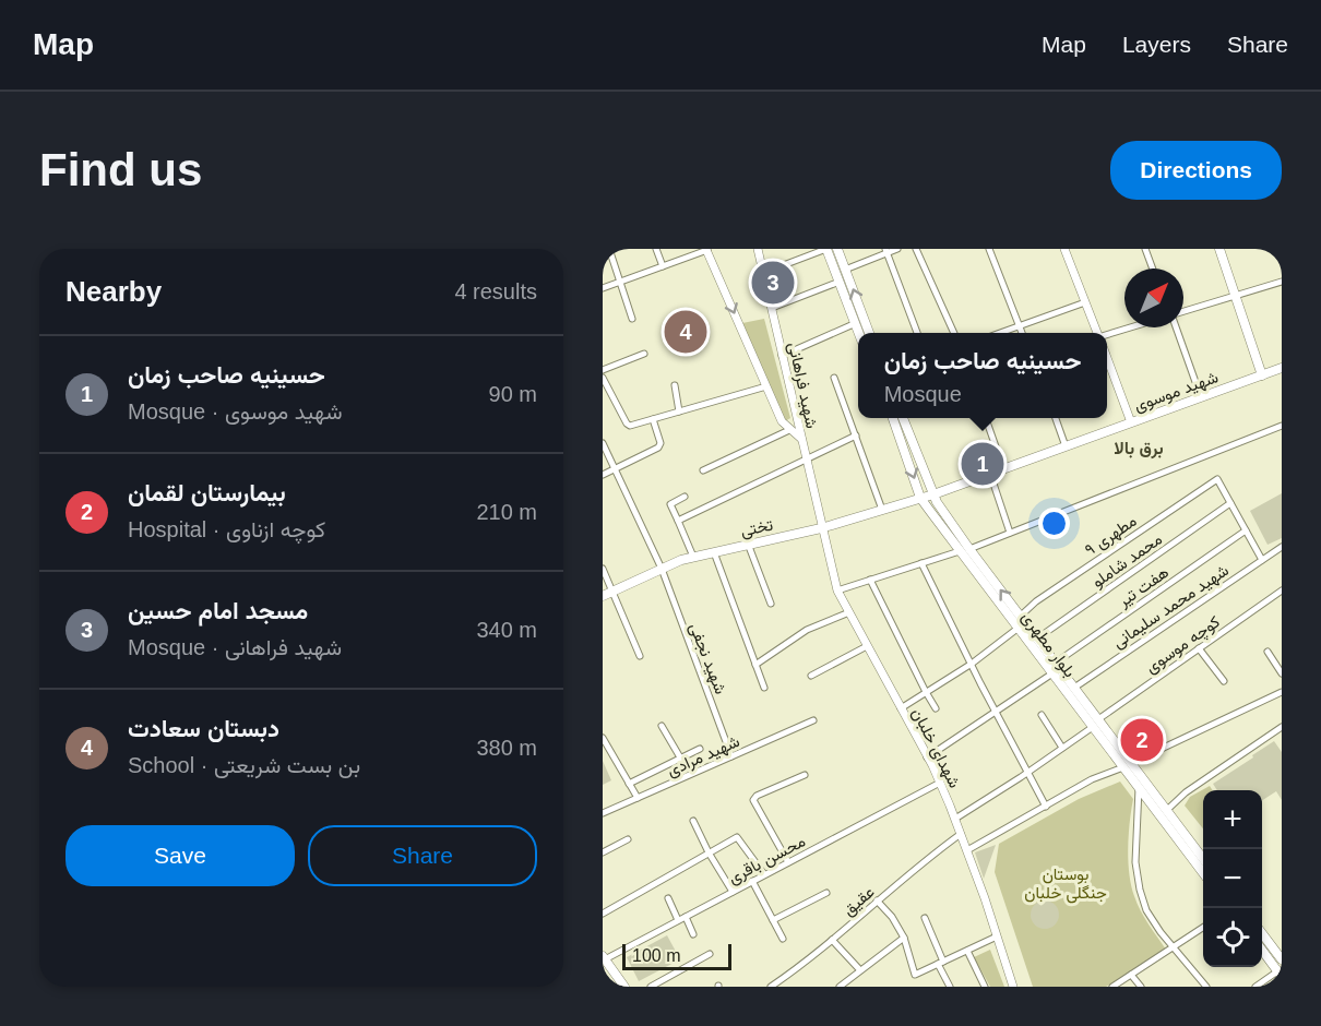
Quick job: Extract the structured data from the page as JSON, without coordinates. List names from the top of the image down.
{
  "streets": {
    "main road": ["شهید موسوی", "تختی", "بلوار مطهری"],
    "street": [
      "شهید فراهانی",
      "مطهری ۹",
      "محمد شاملو",
      "هفت تیر",
      "شهید محمد سلیمانی",
      "کوچه موسوی",
      "شهید نجفی",
      "شهدای خلبان",
      "شهید مرادی",
      "محسن باقری",
      "عقیق"
    ]
  },
  "crossings": [
    ["شهید فراهانی", "شهدای خلبان"],
    ["شهید موسوی", "تختی"],
    ["شهید موسوی", "بلوار مطهری"],
    ["تختی", "بلوار مطهری"],
    ["تختی", "شهید نجفی"],
    ["تختی", "شهدای خلبان"],
    ["مطهری ۹", "محمد شاملو"],
    ["مطهری ۹", "بلوار مطهری"],
    ["محمد شاملو", "بلوار مطهری"],
    ["هفت تیر", "بلوار مطهری"],
    ["شهید محمد سلیمانی", "بلوار مطهری"],
    ["بلوار مطهری", "کوچه موسوی"],
    ["کوچه موسوی", "شهدای خلبان"],
    ["شهید نجفی", "شهید مرادی"],
    ["شهدای خلبان", "محسن باقری"],
    ["شهدای خلبان", "عقیق"]
  ],
  "districts": ["برق بالا"],
  "parks": ["بوستان جنگلی خلبان"],
  "scale_bar": "100 m",
  "north": "top right",
  "page": {
    "header": "Map",
    "nav": ["Map", "Layers", "Share"],
    "buttons": [
      "Directions",
      ["Save", "Share"]
    ],
    "title": "Find us",
    "heading": ["Nearby", "4 results"],
    "pins": [
      "3",
      "4",
      "1",
      "2"
    ],
    "popup": ["حسینیه صاحب زمان", "Mosque"],
    "list": [
      {
        "mark": "1",
        "name": "حسینیه صاحب زمان",
        "note": "Mosque · شهید موسوی",
        "value": "90 m"
      },
      {
        "mark": "2",
        "name": "بیمارستان لقمان",
        "note": "Hospital · کوچه ازناوی",
        "value": "210 m"
      },
      {
        "mark": "3",
        "name": "مسجد امام حسین",
        "note": "Mosque · شهید فراهانی",
        "value": "340 m"
      },
      {
        "mark": "4",
        "name": "دبستان سعادت",
        "note": "School · بن بست شریعتی",
        "value": "380 m"
      }
    ],
    "map_buttons": ["+", "−"],
    "scale": "100 m"
  }
}
